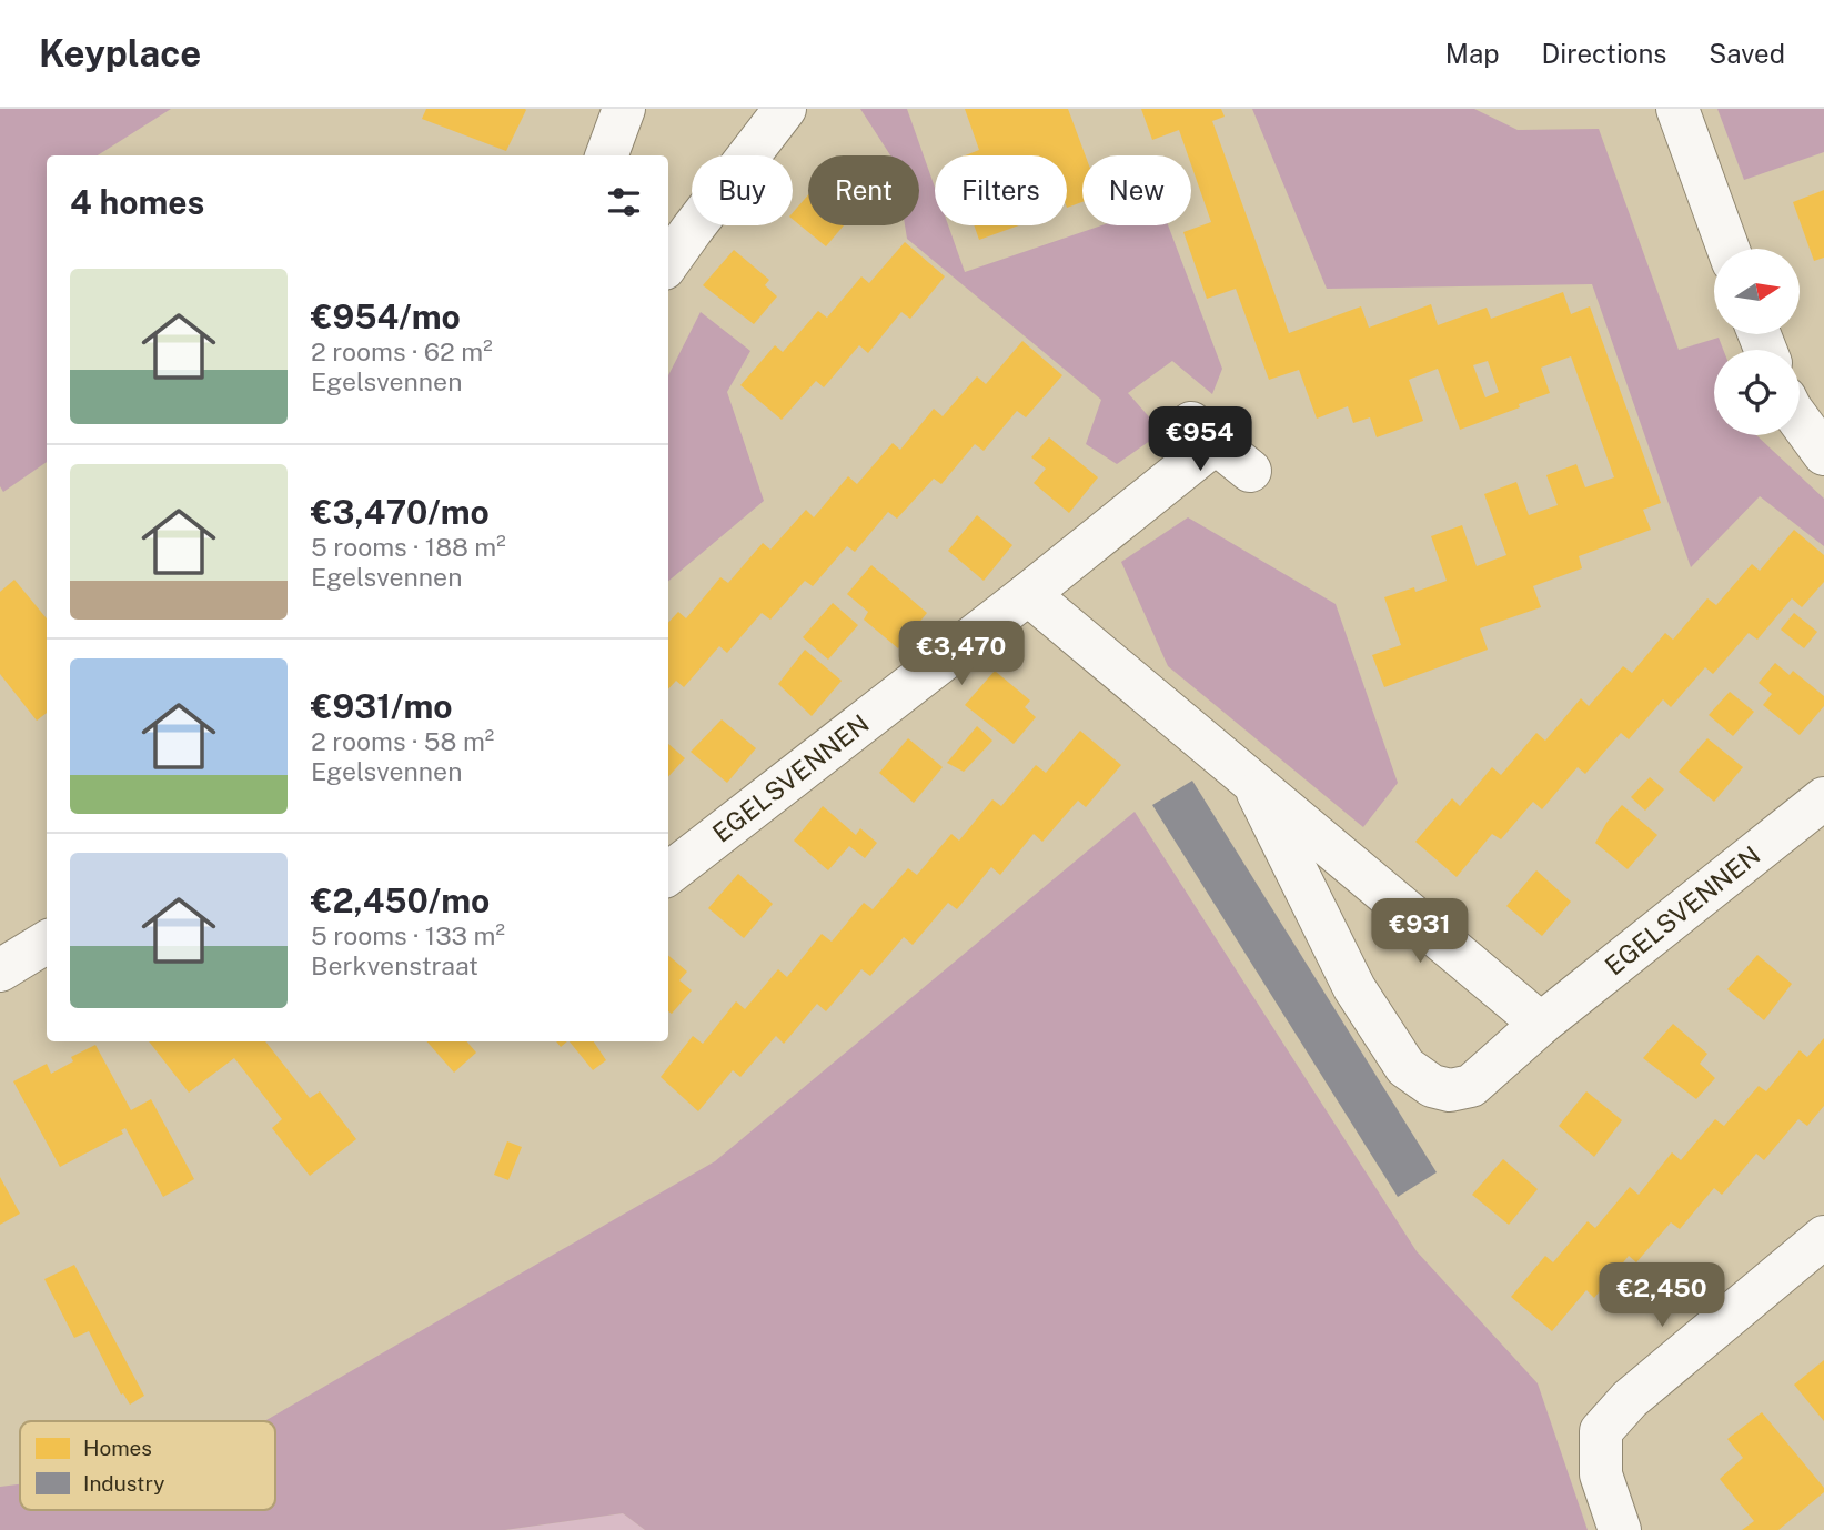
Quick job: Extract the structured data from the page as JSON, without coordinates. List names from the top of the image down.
{
  "streets": {
    "street": ["EGELSVENNEN"]
  },
  "legend": ["Homes", "Industry"],
  "north": "right",
  "page": {
    "header": "Keyplace",
    "nav": ["Map", "Directions", "Saved"],
    "chip": [
      "Buy",
      "Rent",
      "Filters",
      "New"
    ],
    "heading": "4 homes",
    "list": [
      {
        "name": "€954/mo",
        "note": "2 rooms · 62 m² · Egelsvennen"
      },
      {
        "name": "€3,470/mo",
        "note": "5 rooms · 188 m² · Egelsvennen"
      },
      {
        "name": "€931/mo",
        "note": "2 rooms · 58 m² · Egelsvennen"
      },
      {
        "name": "€2,450/mo",
        "note": "5 rooms · 133 m² · Berkvenstraat"
      }
    ],
    "price": [
      "€954",
      "€3,470",
      "€931",
      "€2,450"
    ]
  }
}
